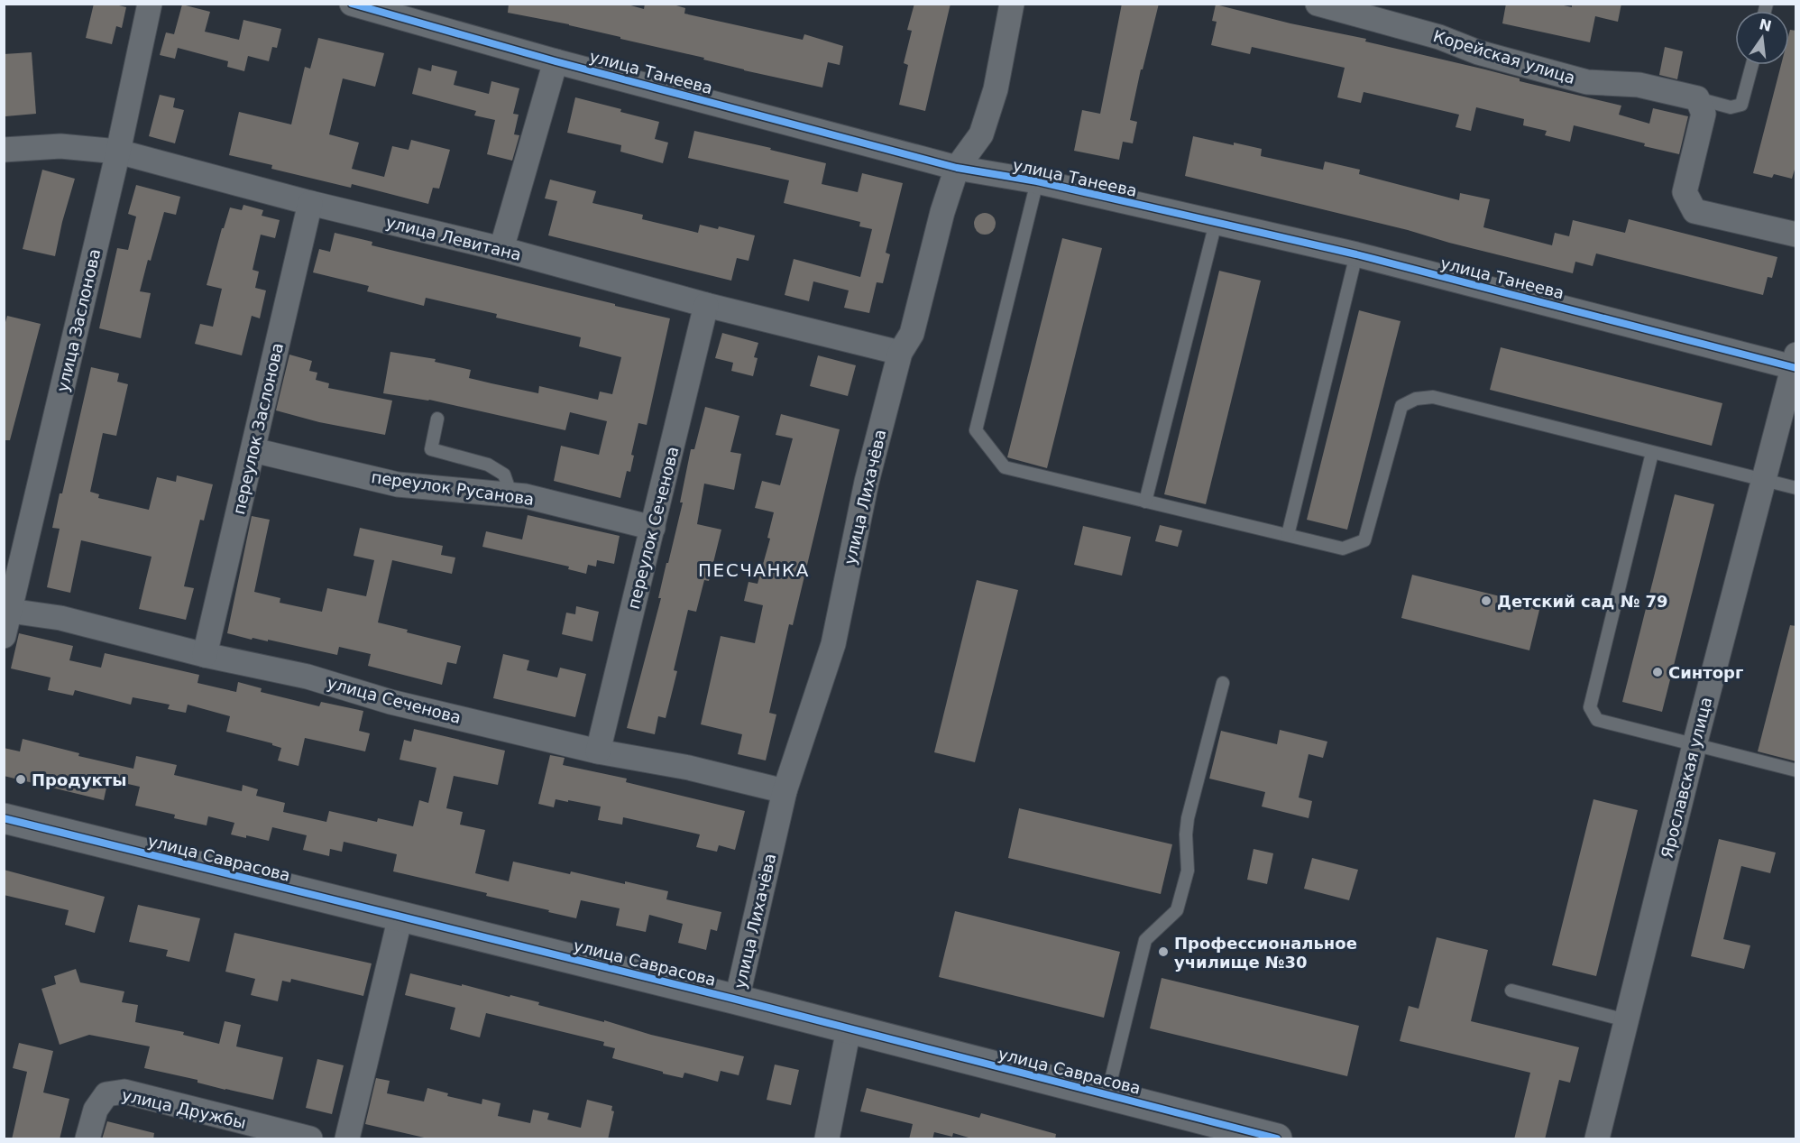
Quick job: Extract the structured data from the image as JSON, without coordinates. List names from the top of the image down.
{
  "streets": {
    "street": [
      "Корейская улица",
      "улица Танеева",
      "улица Левитана",
      "улица Заслонова",
      "переулок Заслонова",
      "переулок Русанова",
      "улица Лихачёва",
      "переулок Сеченова",
      "улица Сеченова",
      "Ярославская улица",
      "улица Саврасова",
      "улица Дружбы"
    ]
  },
  "crossings": [
    ["улица Танеева", "улица Лихачёва"],
    ["улица Танеева", "Ярославская улица"],
    ["улица Левитана", "улица Заслонова"],
    ["улица Левитана", "переулок Заслонова"],
    ["улица Левитана", "улица Лихачёва"],
    ["улица Левитана", "переулок Сеченова"],
    ["улица Заслонова", "улица Сеченова"],
    ["переулок Заслонова", "переулок Русанова"],
    ["переулок Заслонова", "улица Сеченова"],
    ["переулок Русанова", "переулок Сеченова"],
    ["улица Лихачёва", "улица Сеченова"],
    ["улица Лихачёва", "улица Саврасова"],
    ["переулок Сеченова", "улица Сеченова"]
  ],
  "districts": ["ПЕСЧАНКА"],
  "places": [
    "Детский сад № 79",
    "Синторг",
    "Продукты",
    "Профессиональное училище №30"
  ],
  "north": "top"
}
